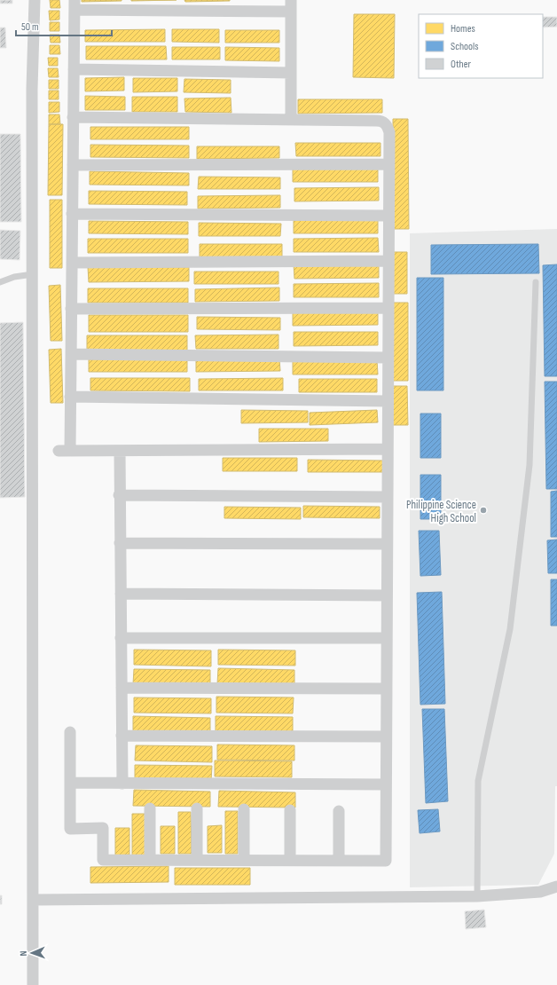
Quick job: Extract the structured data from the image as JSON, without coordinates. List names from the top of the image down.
{
  "places": ["Philippine Science High School"],
  "legend": ["Homes", "Schools", "Other"],
  "scale_bar": "50 m",
  "north": "left"
}
